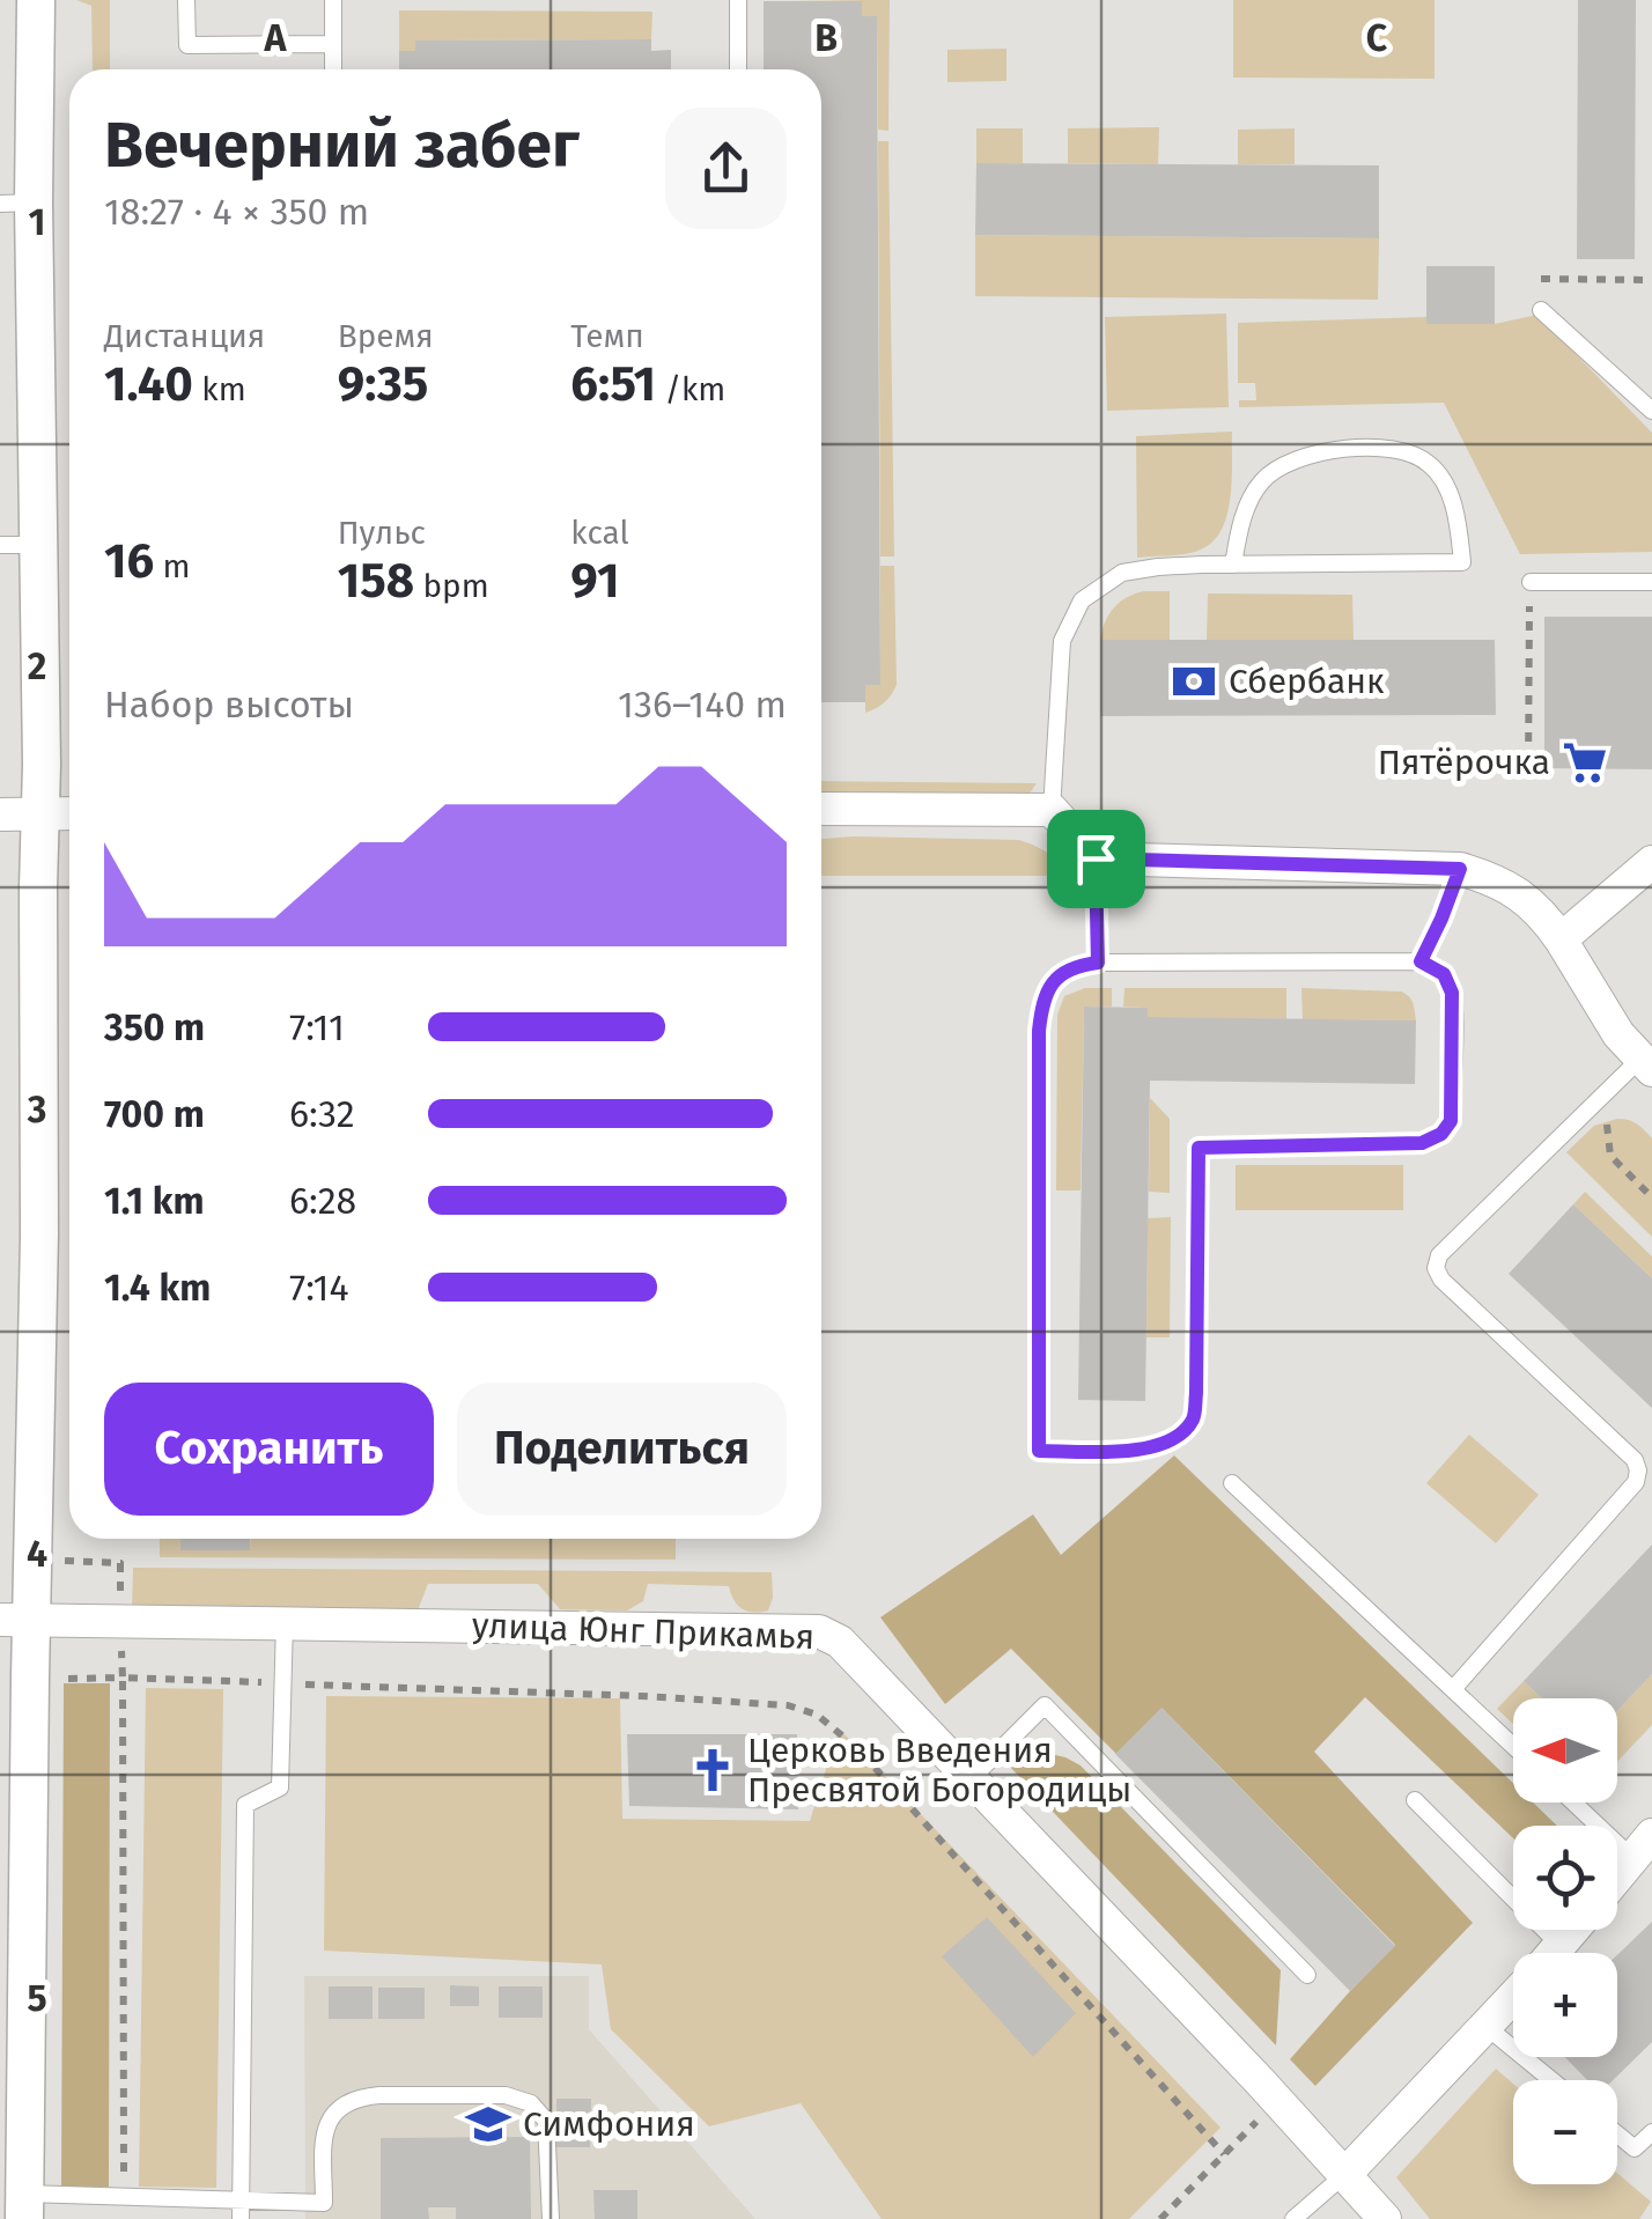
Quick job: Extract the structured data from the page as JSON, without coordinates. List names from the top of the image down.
{
  "streets": {
    "street": ["улица Юнг Прикамья"]
  },
  "places": {
    "bank": ["Сбербанк"],
    "supermarket": ["Пятёрочка"],
    "church": ["Церковь Введения Пресвятой Богородицы"],
    "school or university": ["Симфония"]
  },
  "north": "left",
  "page": {
    "heading": ["Вечерний забег", "18:27 · 4 × 350 m"],
    "stats": [
      ["Дистанция", "1.40 km"],
      ["Время", "9:35"],
      ["Темп", "6:51 /km"],
      ["16 m"],
      ["Пульс", "158 bpm"],
      ["kcal", "91"]
    ],
    "chart": ["Набор высоты", "136–140 m"],
    "list": [
      {
        "name": "350 m",
        "note": "7:11"
      },
      {
        "name": "700 m",
        "note": "6:32"
      },
      {
        "name": "1.1 km",
        "note": "6:28"
      },
      {
        "name": "1.4 km",
        "note": "7:14"
      }
    ],
    "buttons": ["Сохранить", "Поделиться"],
    "map_buttons": ["+", "−"]
  },
  "grid": {
    "columns": ["A", "B", "C"],
    "rows": [
      "1",
      "2",
      "3",
      "4",
      "5"
    ]
  }
}
